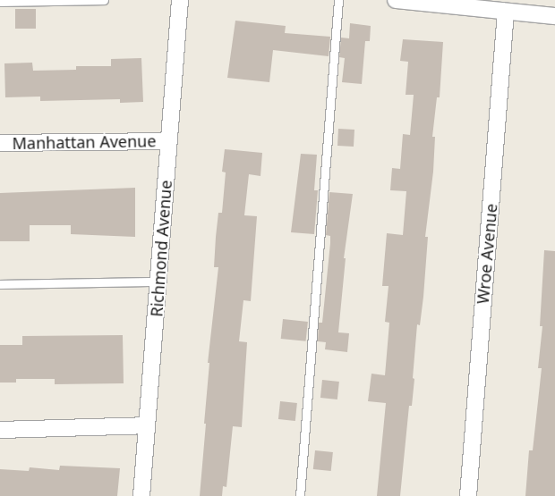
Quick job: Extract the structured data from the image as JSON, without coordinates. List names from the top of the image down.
{
  "streets": {
    "street": ["Manhattan Avenue", "Richmond Avenue", "Wroe Avenue"]
  },
  "crossings": [
    ["Manhattan Avenue", "Richmond Avenue"]
  ]
}
